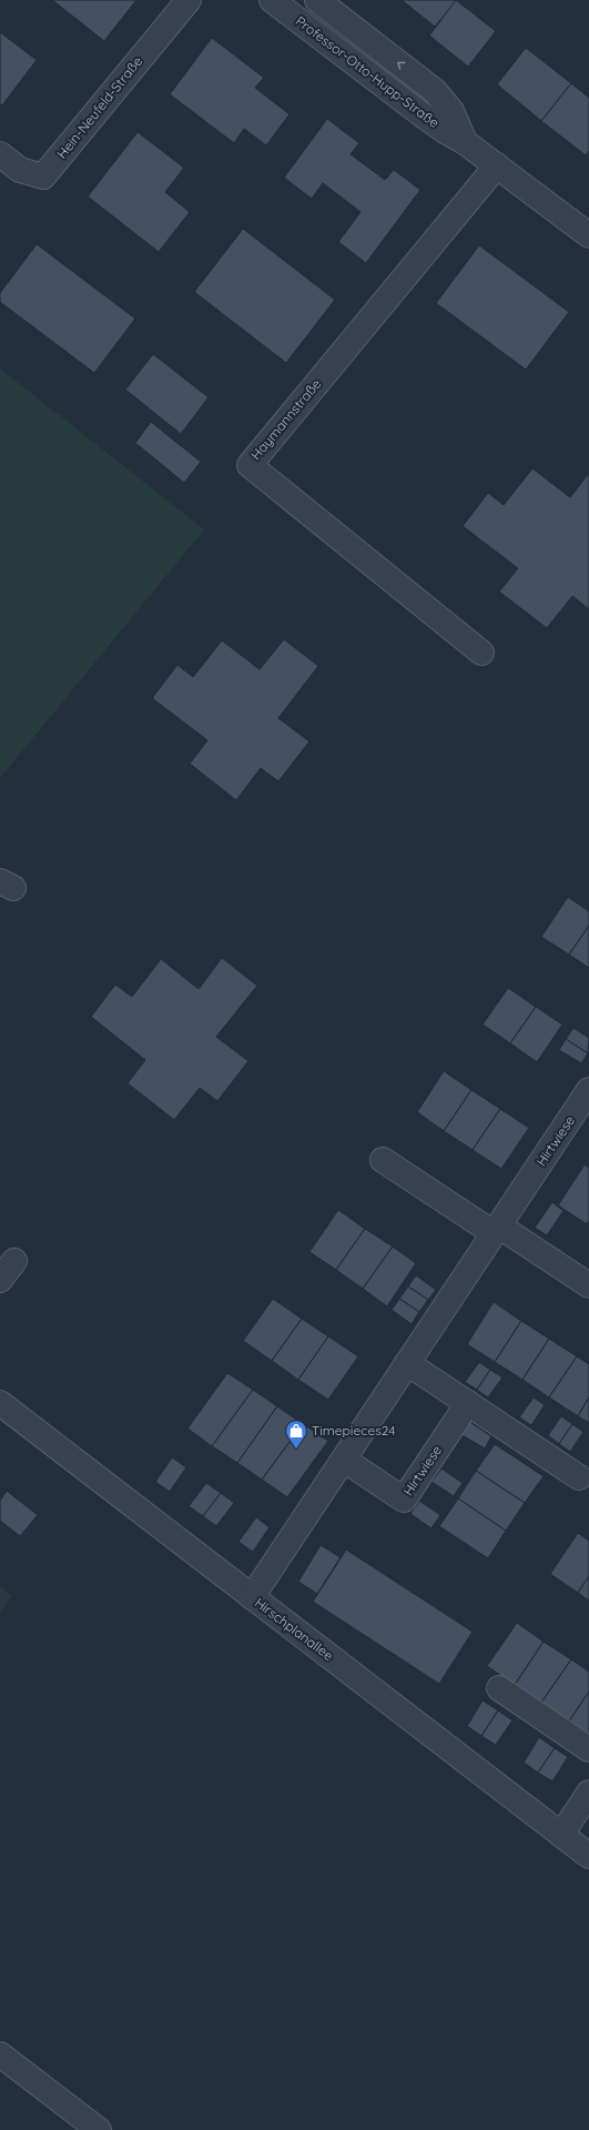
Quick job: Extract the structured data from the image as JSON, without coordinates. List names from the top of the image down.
{
  "streets": {
    "street": [
      "Professor-Otto-Hupp-Straße",
      "Hein-Neufeld-Straße",
      "Haymannstraße",
      "Hirtwiese",
      "Hirschplanallee"
    ]
  },
  "crossings": [
    ["Professor-Otto-Hupp-Straße", "Haymannstraße"],
    ["Hirtwiese", "Hirschplanallee"]
  ],
  "places": {
    "shop": ["Timepieces24"]
  }
}
